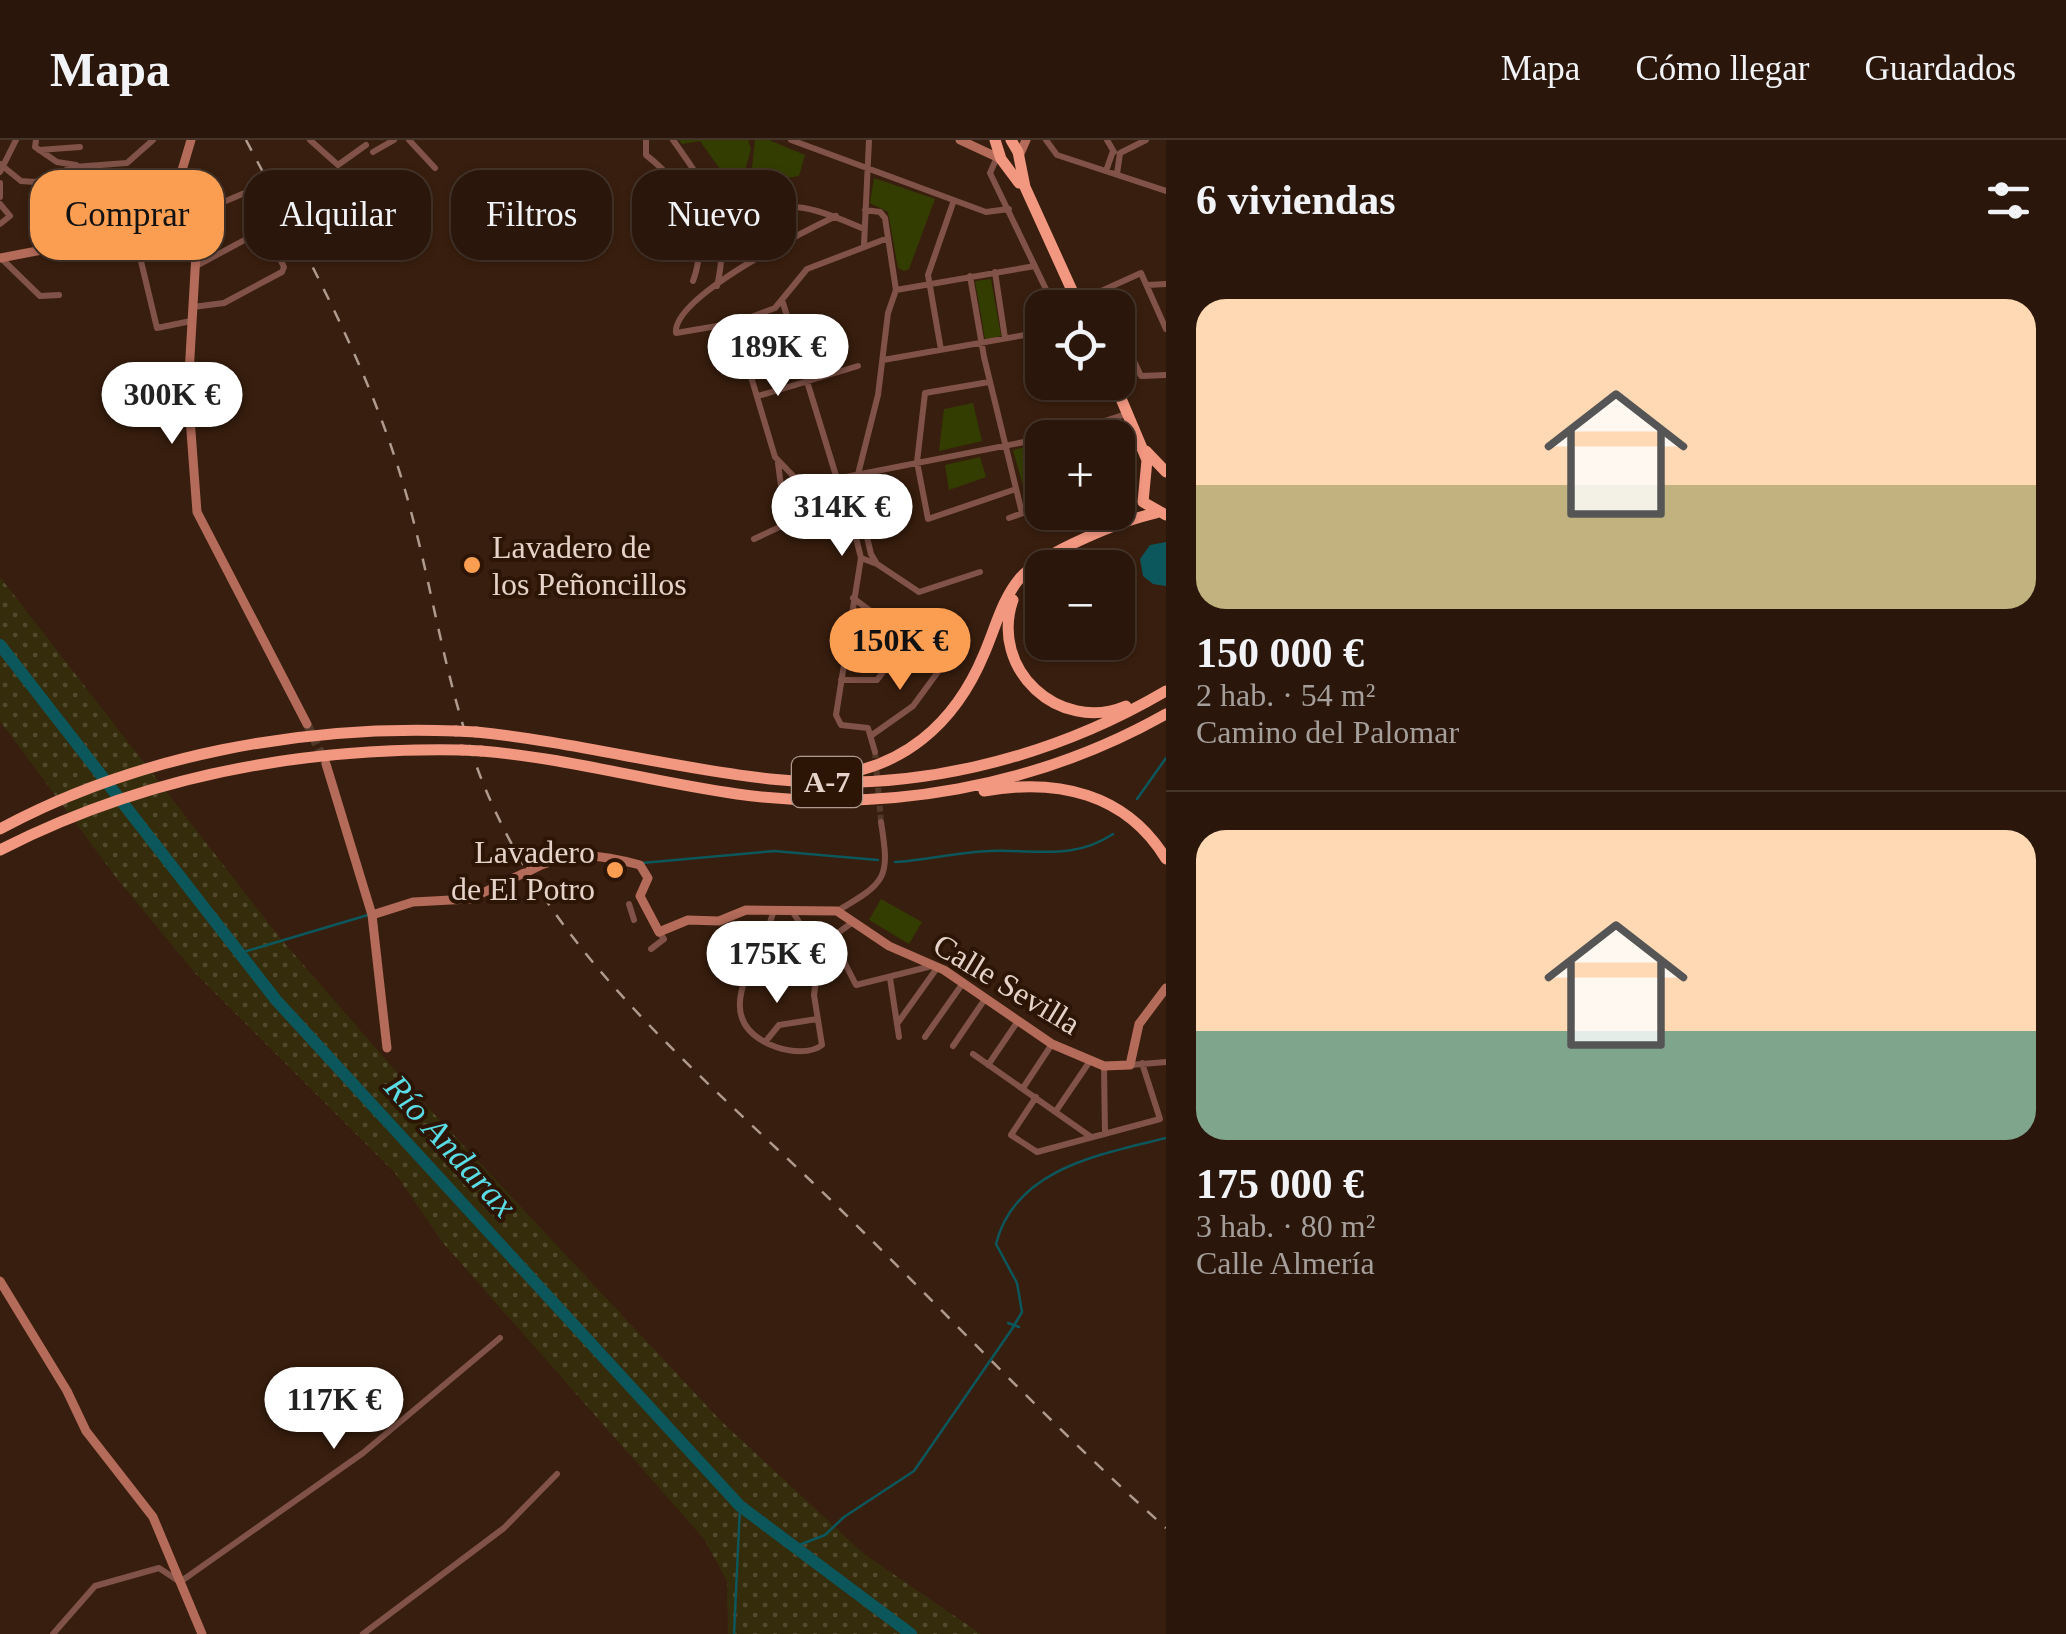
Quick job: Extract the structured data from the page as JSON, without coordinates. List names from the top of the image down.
{
  "streets": {
    "highway": ["A-7"],
    "street": ["Calle Sevilla"]
  },
  "water": ["Río Andarax"],
  "places": ["Lavadero de los Peñoncillos", "Lavadero de El Potro"],
  "page": {
    "header": "Mapa",
    "nav": ["Mapa", "Cómo llegar", "Guardados"],
    "heading": "6 viviendas",
    "chip": [
      "Comprar",
      "Alquilar",
      "Filtros",
      "Nuevo"
    ],
    "list": [
      {
        "name": "150 000 €",
        "note": "2 hab. · 54 m² · Camino del Palomar"
      },
      {
        "name": "175 000 €",
        "note": "3 hab. · 80 m² · Calle Almería"
      }
    ],
    "map_buttons": ["+", "−"],
    "price": [
      "189K €",
      "300K €",
      "314K €",
      "150K €",
      "175K €",
      "117K €"
    ]
  }
}
